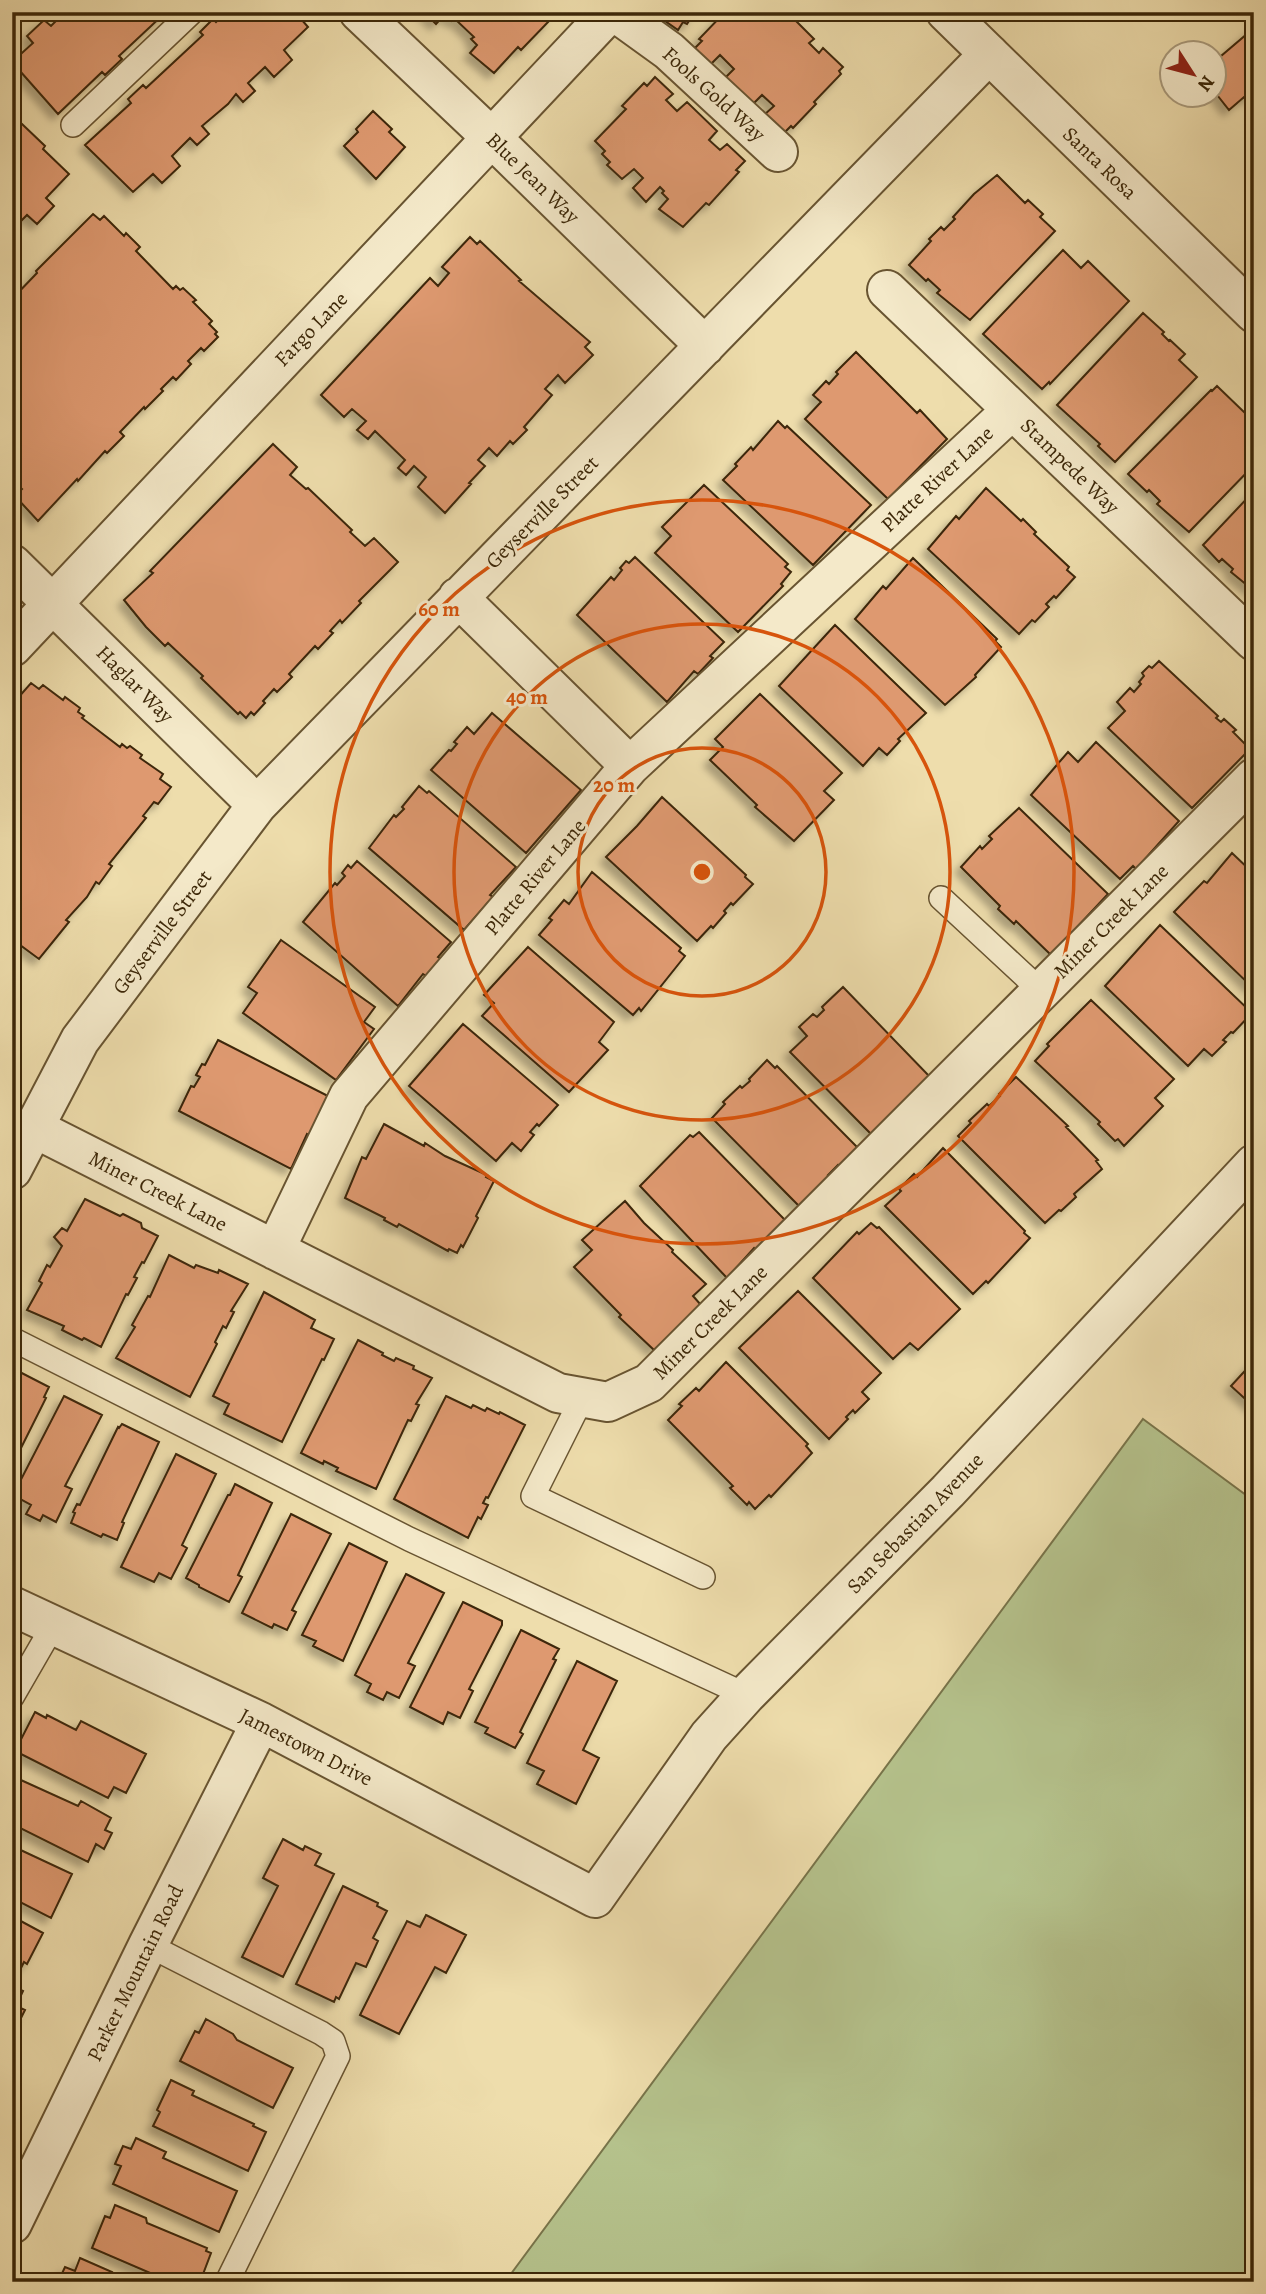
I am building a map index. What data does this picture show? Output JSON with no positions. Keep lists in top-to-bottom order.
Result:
{
  "streets": {
    "street": [
      "Fools Gold Way",
      "Santa Rosa",
      "Blue Jean Way",
      "Fargo Lane",
      "Stampede Way",
      "Platte River Lane",
      "Geyserville Street",
      "Haglar Way",
      "Miner Creek Lane",
      "San Sebastian Avenue",
      "Jamestown Drive",
      "Parker Mountain Road"
    ]
  },
  "crossings": [
    ["Fools Gold Way", "Fargo Lane"],
    ["Santa Rosa", "Geyserville Street"],
    ["Blue Jean Way", "Fargo Lane"],
    ["Blue Jean Way", "Geyserville Street"],
    ["Fargo Lane", "Haglar Way"],
    ["Stampede Way", "Platte River Lane"],
    ["Platte River Lane", "Miner Creek Lane"],
    ["Geyserville Street", "Haglar Way"],
    ["Geyserville Street", "Miner Creek Lane"],
    ["San Sebastian Avenue", "Jamestown Drive"],
    ["Jamestown Drive", "Parker Mountain Road"]
  ],
  "north": "bottom right",
  "rings": ["60 m", "40 m", "20 m"]
}
